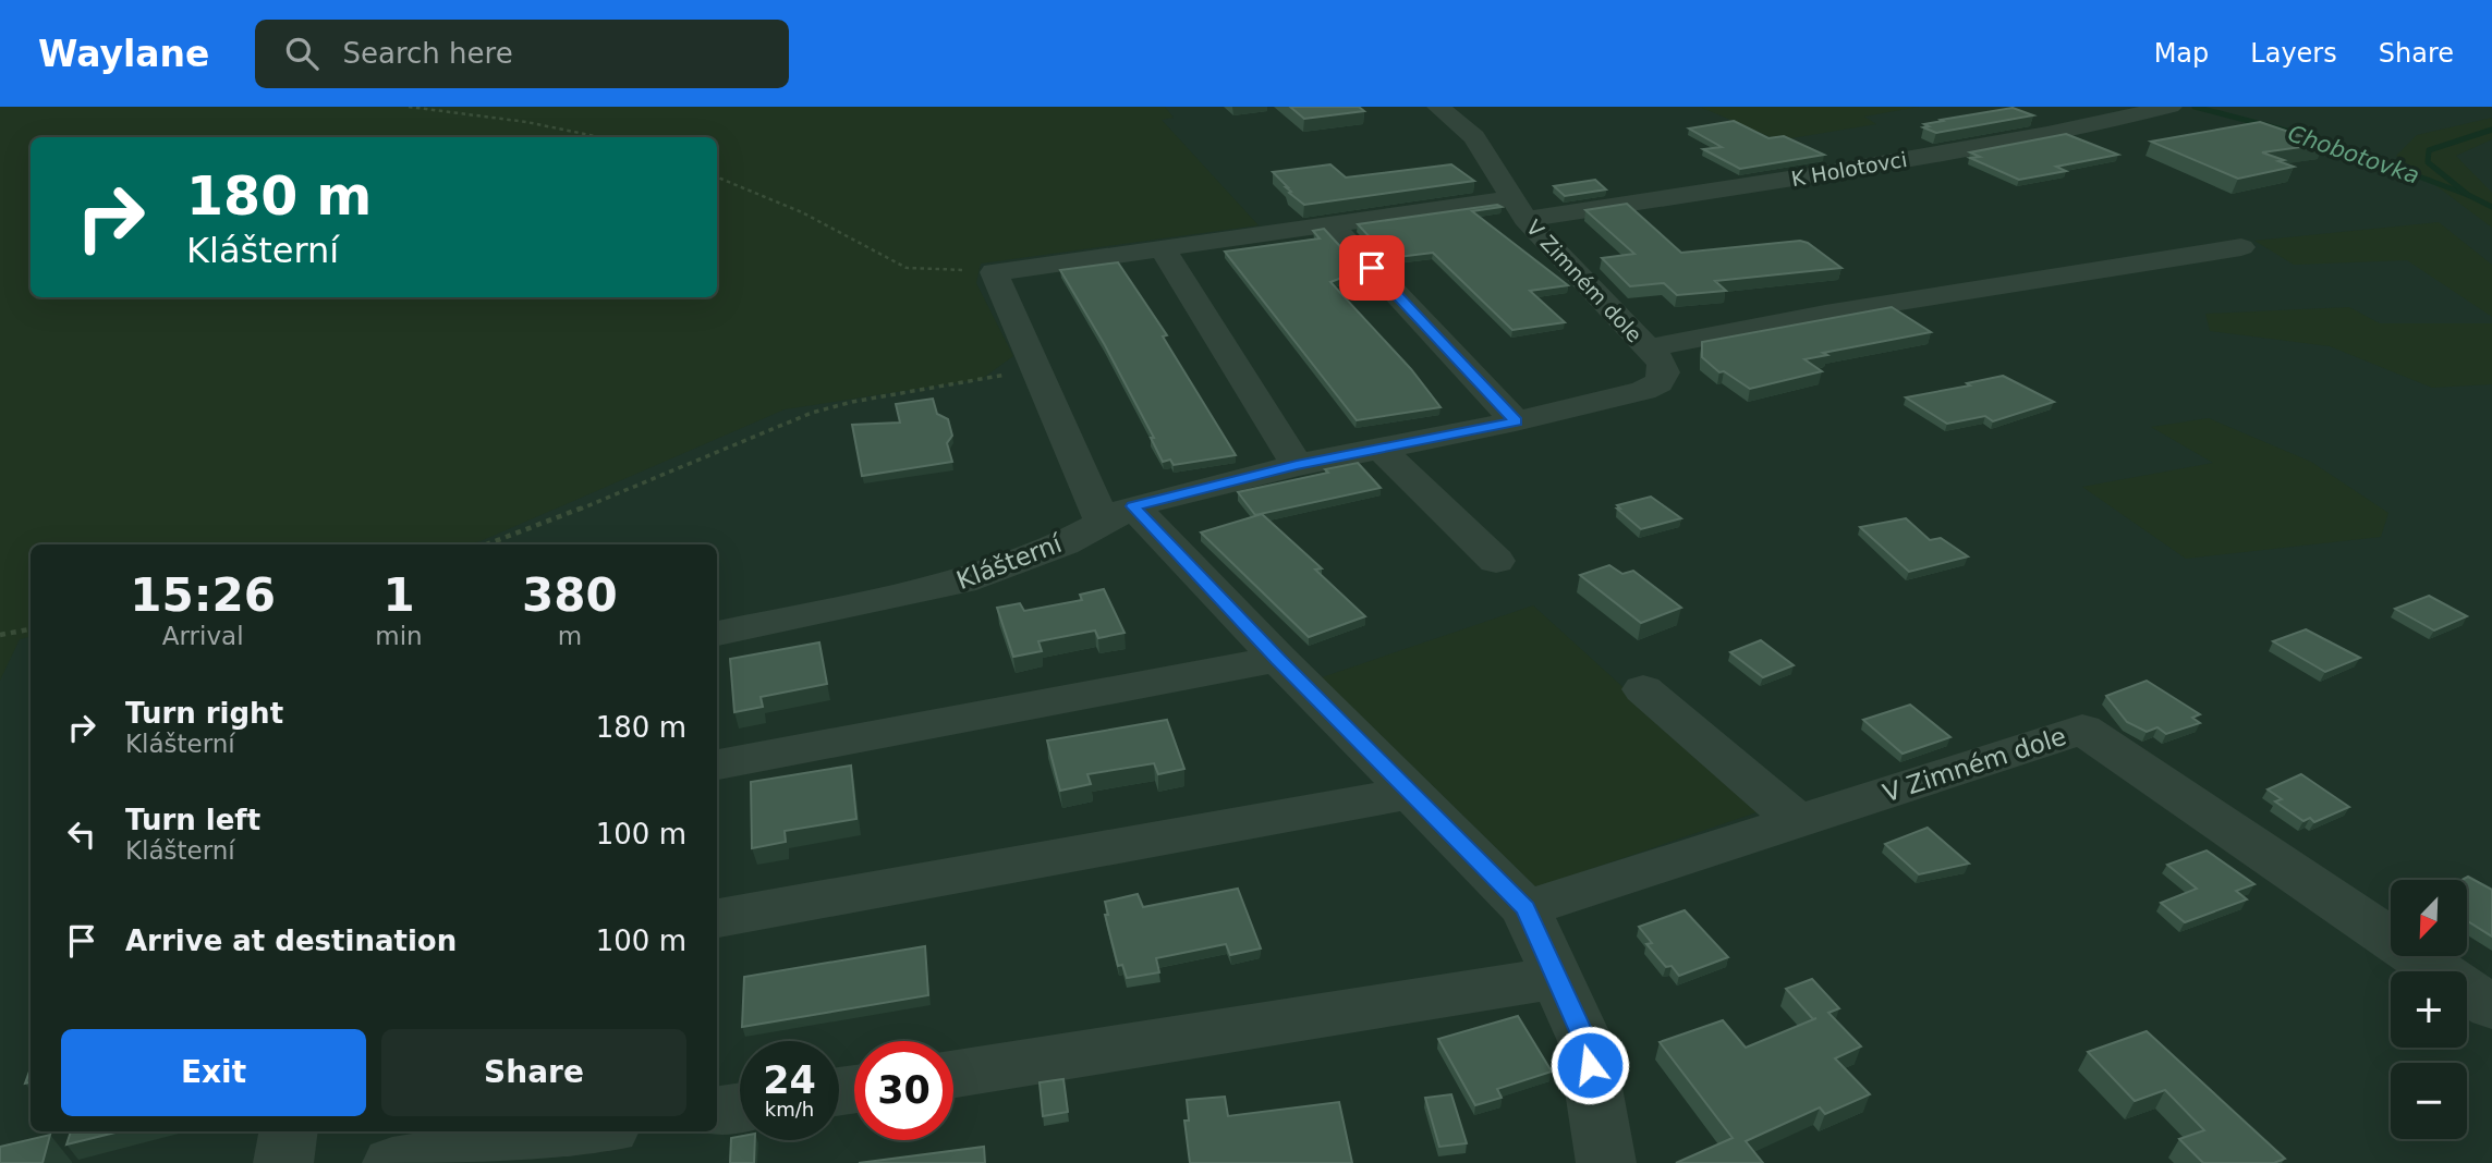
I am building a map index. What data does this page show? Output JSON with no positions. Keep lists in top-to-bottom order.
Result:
{
  "streets": {
    "street": ["K Holotovci", "V Zimném dole", "Klášterní"]
  },
  "crossings": [
    ["K Holotovci", "V Zimném dole"],
    ["V Zimném dole", "Klášterní"]
  ],
  "water": ["Chobotovka"],
  "north": "bottom left",
  "page": {
    "header": "Waylane",
    "search": "Search here",
    "nav": ["Map", "Layers", "Share"],
    "turn": ["180 m", "Klášterní"],
    "eta": [
      "15:26",
      "Arrival",
      "1",
      "min",
      "380",
      "m"
    ],
    "list": [
      {
        "name": "Turn right",
        "note": "Klášterní",
        "value": "180 m"
      },
      {
        "name": "Turn left",
        "note": "Klášterní",
        "value": "100 m"
      },
      {
        "name": "Arrive at destination",
        "value": "100 m"
      }
    ],
    "map_buttons": ["+", "−"],
    "buttons": ["Exit", "Share"],
    "speed": "24 km/h",
    "limit": "30"
  }
}
